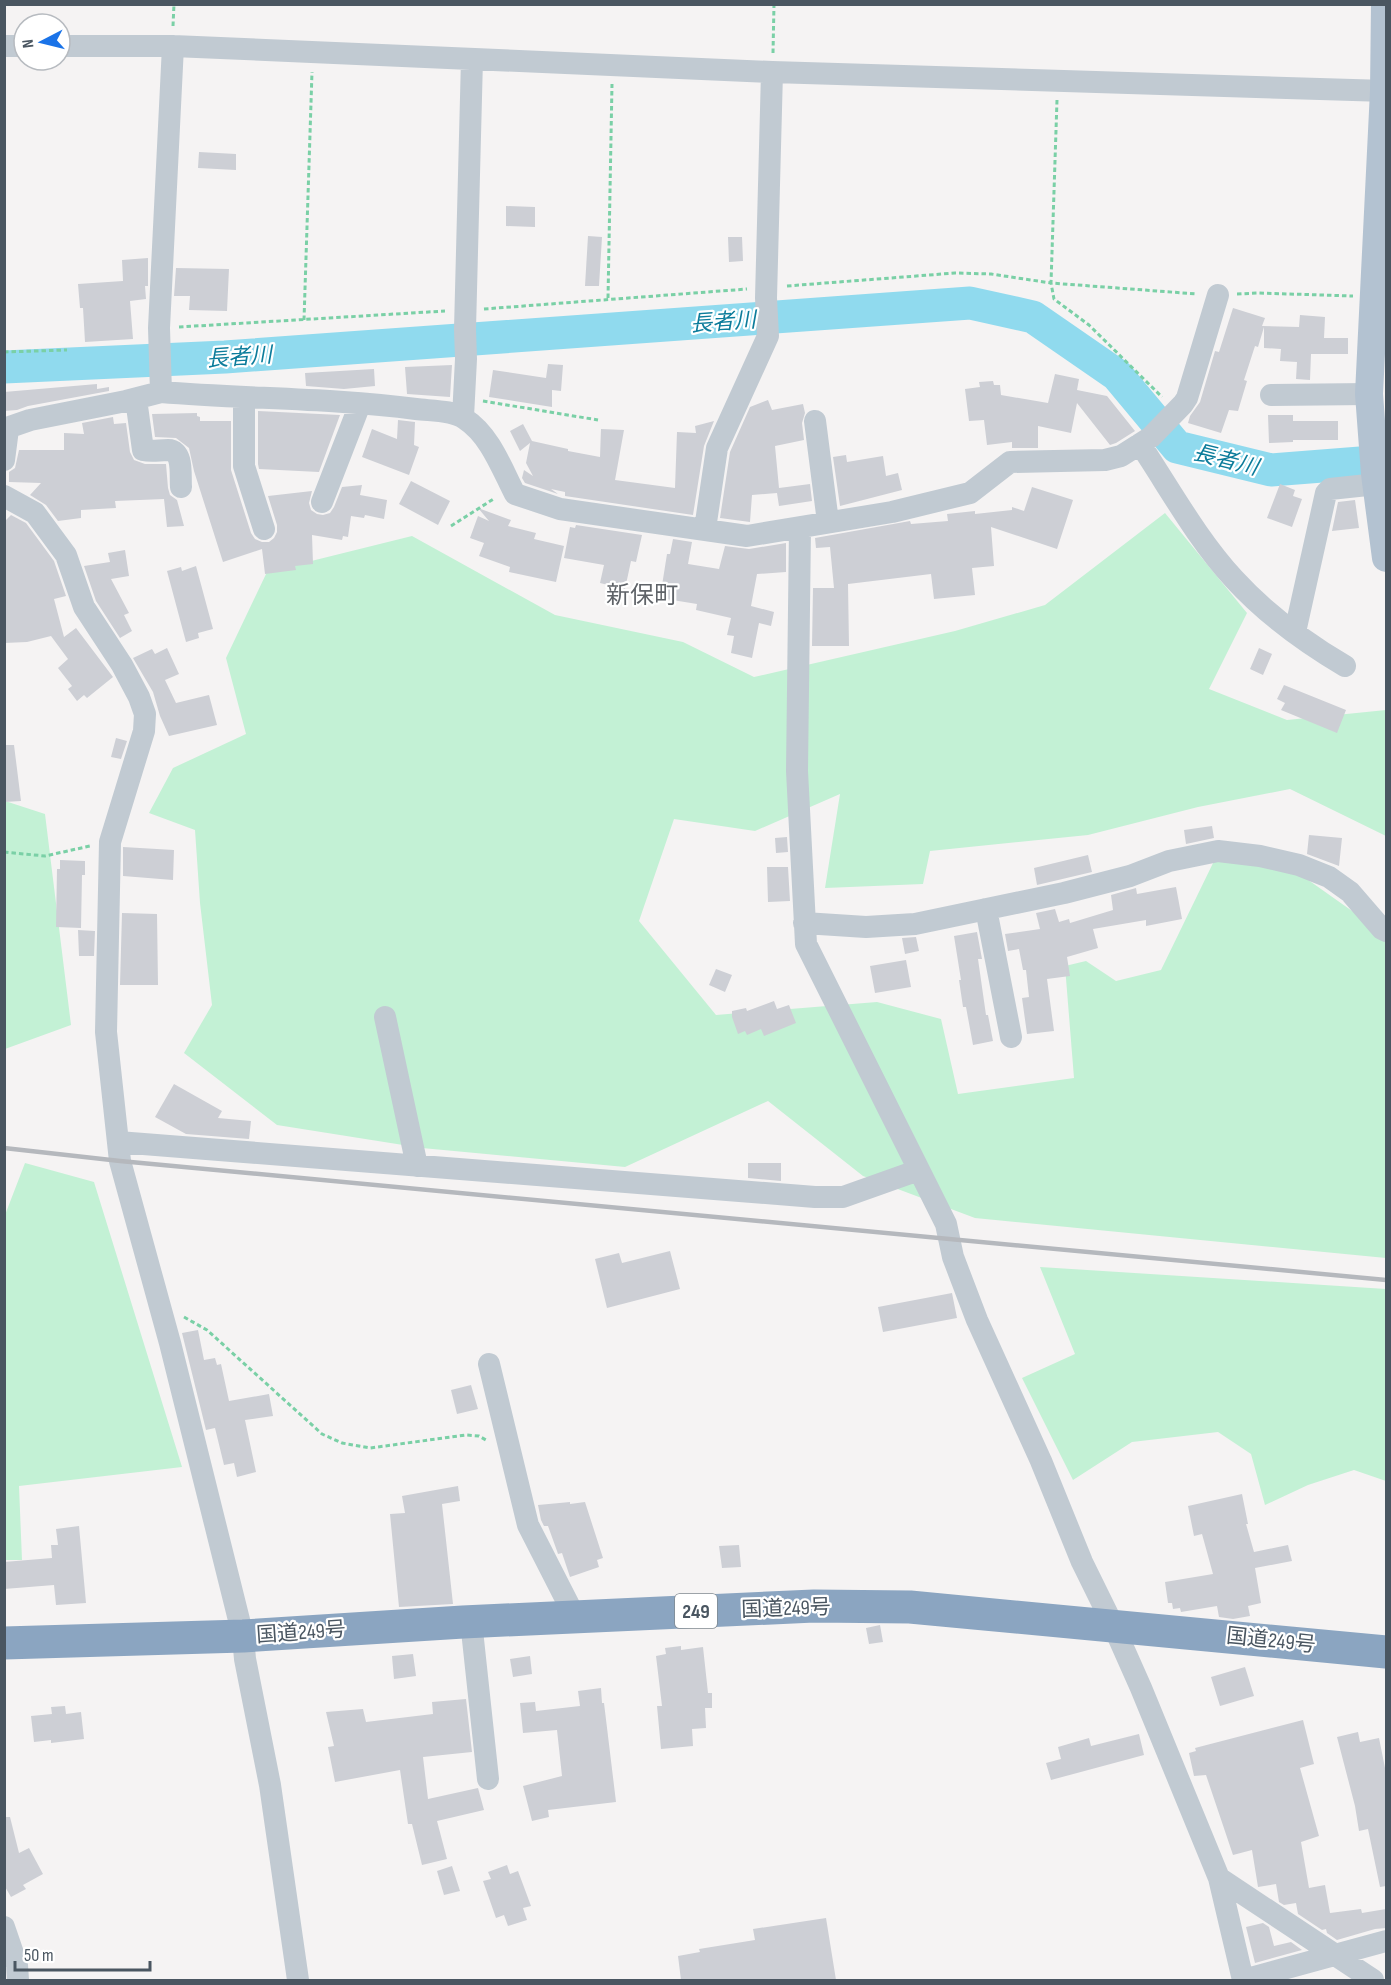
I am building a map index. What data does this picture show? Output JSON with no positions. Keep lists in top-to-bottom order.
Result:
{
  "streets": {
    "highway": ["国道249号", "249"]
  },
  "districts": ["新保町"],
  "water": ["長者川"],
  "scale_bar": "50 m",
  "north": "left"
}
